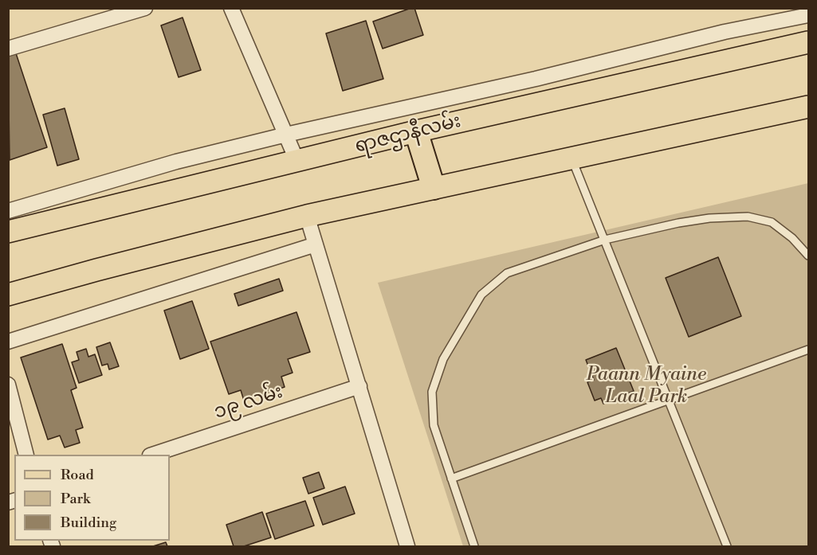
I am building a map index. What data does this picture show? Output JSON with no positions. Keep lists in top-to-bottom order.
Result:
{
  "streets": {
    "main road": ["ရာဇဌာနီလမ်း"],
    "street": ["၁၉ လမ်း"]
  },
  "parks": ["Paann Myaine Laal Park"],
  "legend": ["Road", "Park", "Building"]
}
